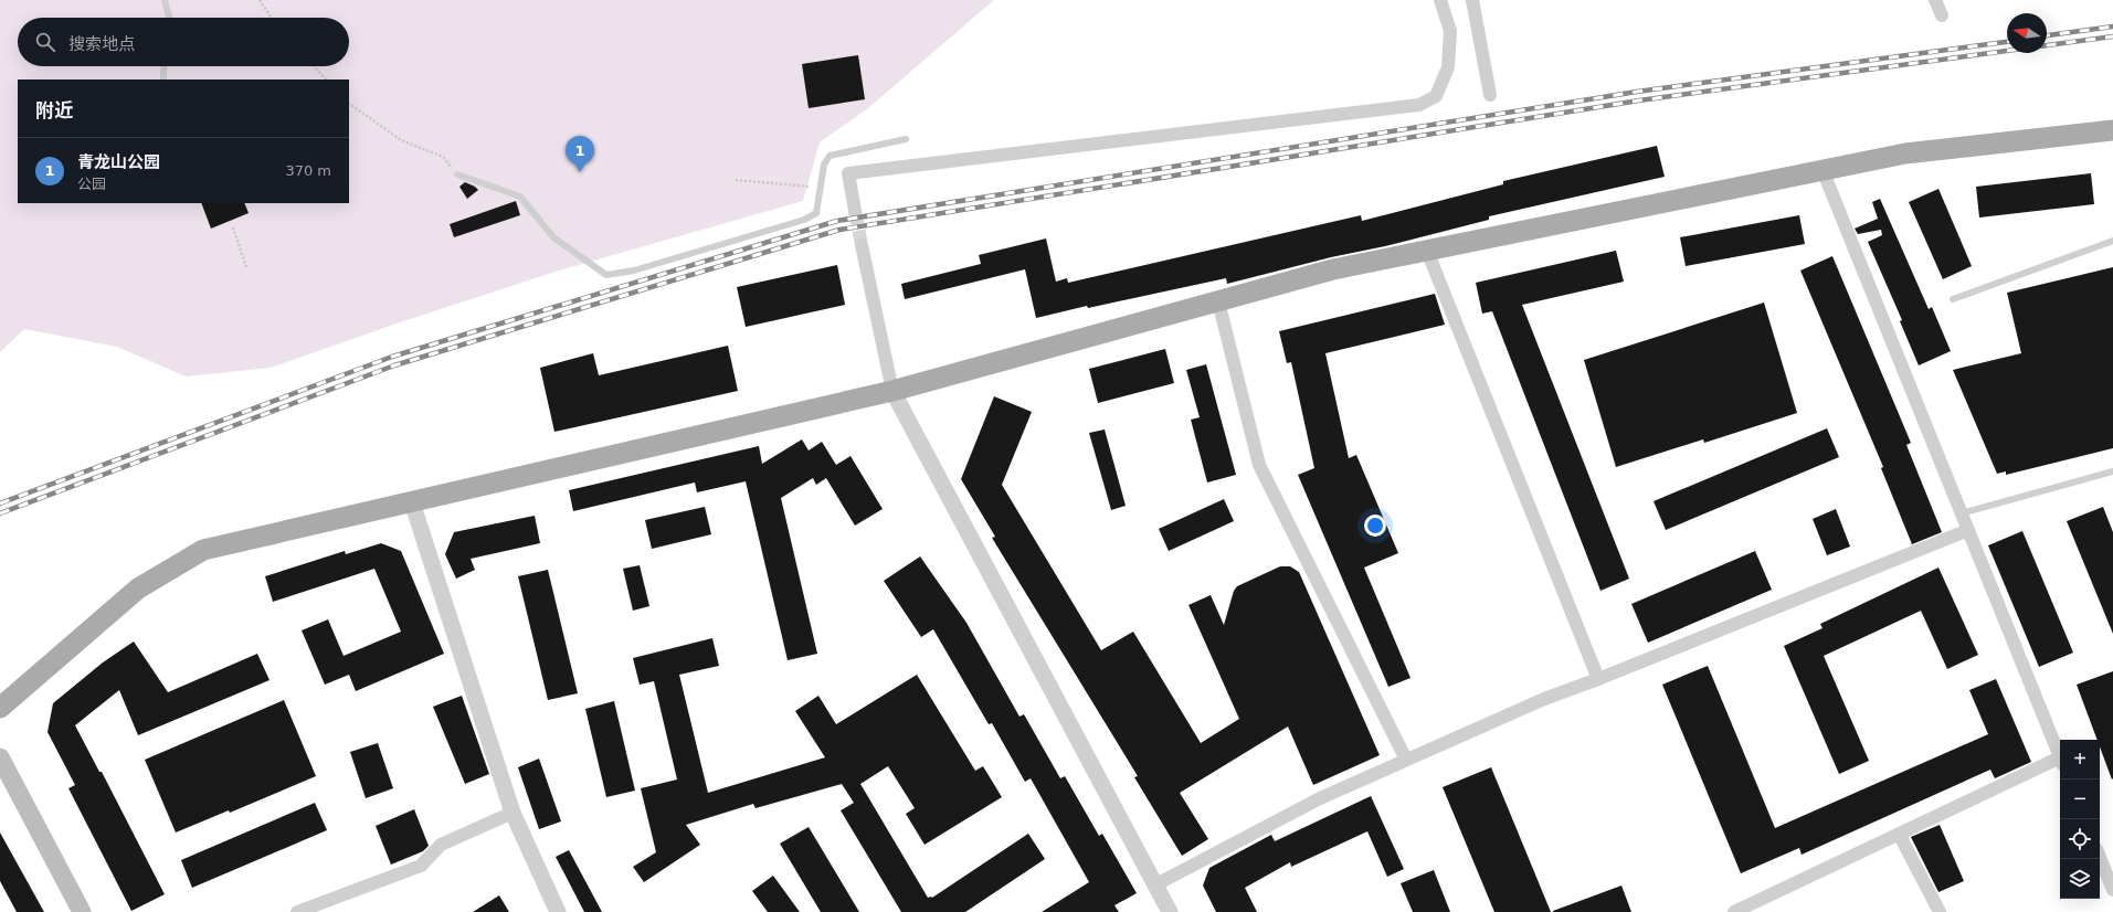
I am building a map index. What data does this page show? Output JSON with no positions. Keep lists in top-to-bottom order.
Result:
{
  "north": "left",
  "page": {
    "search": "搜索地点",
    "heading": "附近",
    "pins": "1",
    "list": [
      {
        "mark": "1",
        "name": "青龙山公园",
        "note": "公园",
        "value": "370 m"
      }
    ],
    "map_buttons": ["+", "−"]
  }
}
